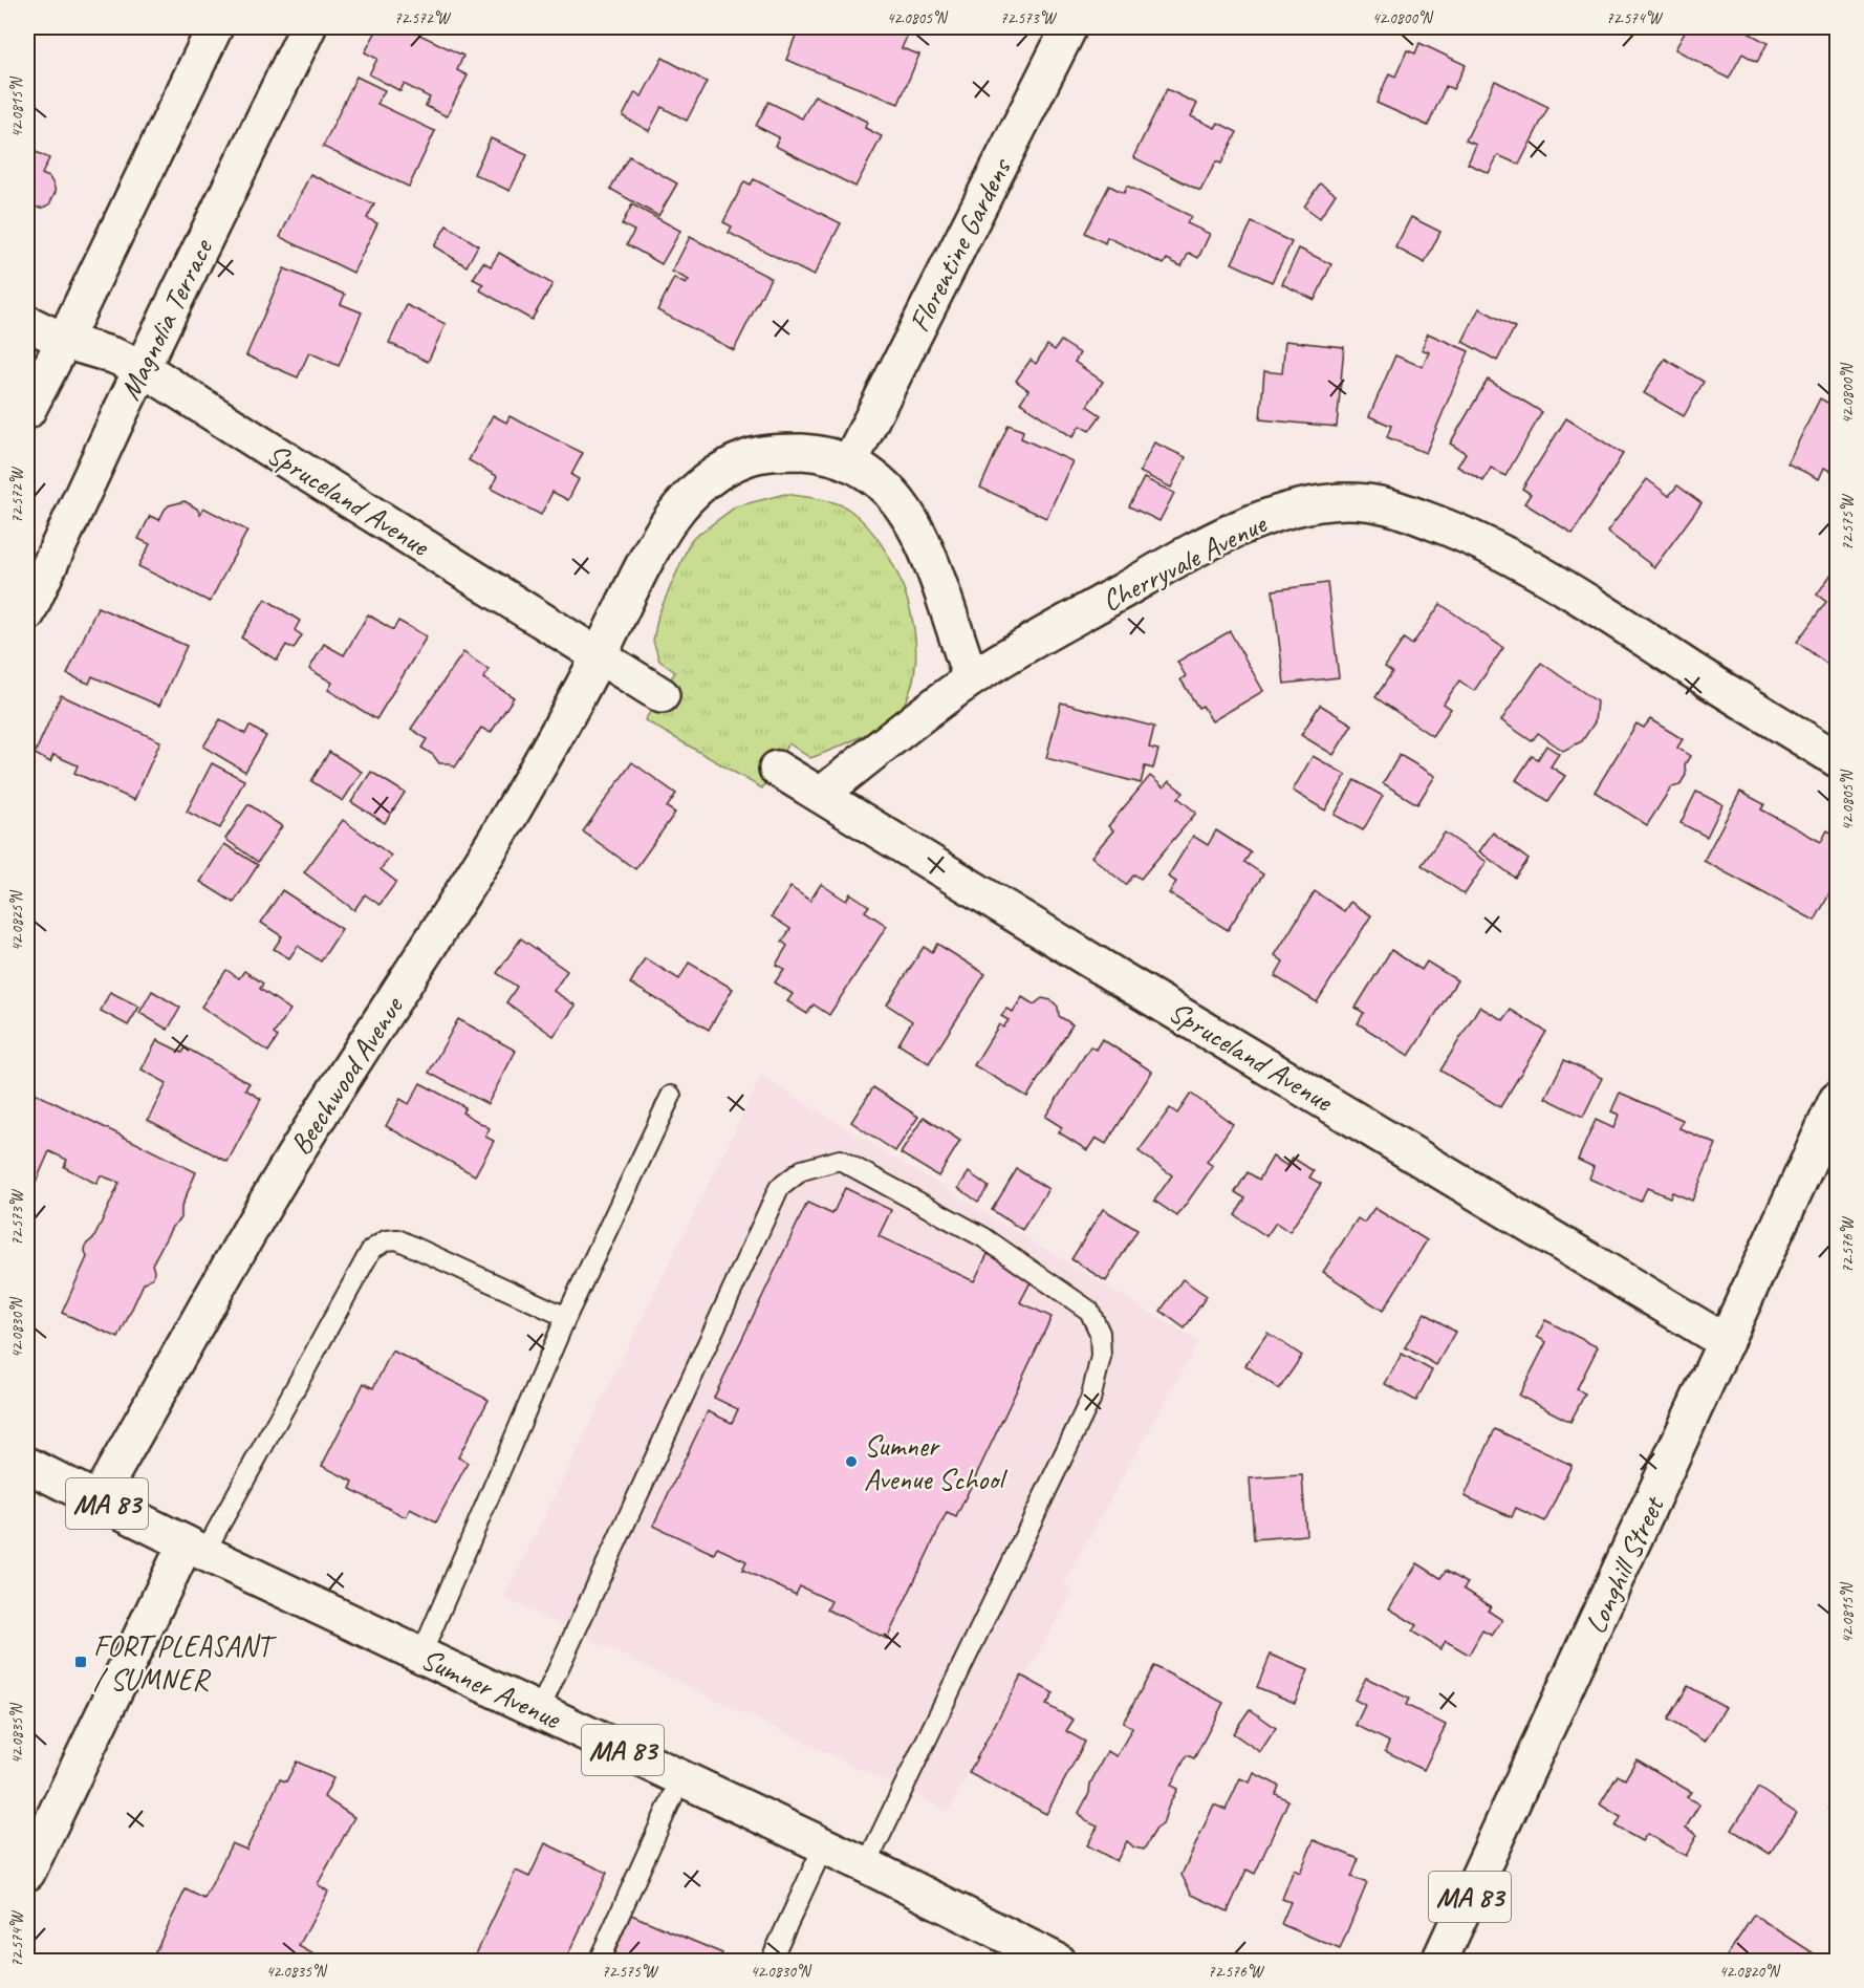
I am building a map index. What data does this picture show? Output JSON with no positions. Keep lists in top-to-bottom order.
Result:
{
  "streets": {
    "street": [
      "Florentine Gardens",
      "Magnolia Terrace",
      "Spruceland Avenue",
      "Cherryvale Avenue",
      "Beechwood Avenue",
      "MA 83",
      "Longhill Street",
      "Sumner Avenue"
    ]
  },
  "crossings": [
    ["Florentine Gardens", "Beechwood Avenue"],
    ["Magnolia Terrace", "Spruceland Avenue"],
    ["Spruceland Avenue", "Cherryvale Avenue"],
    ["Spruceland Avenue", "Beechwood Avenue"],
    ["Spruceland Avenue", "Longhill Street"],
    ["Cherryvale Avenue", "Beechwood Avenue"],
    ["Beechwood Avenue", "Sumner Avenue"]
  ],
  "places": {
    "other": ["Sumner Avenue School"],
    "transit": ["FORT PLEASANT / SUMNER"]
  },
  "coordinates": [
    "72.572°W",
    "42.0805°N",
    "72.573°W",
    "42.0800°N",
    "72.574°W",
    "42.0815°N",
    "72.575°W",
    "42.0825°N",
    "72.576°W",
    "42.0830°N",
    "42.0835°N",
    "42.0820°N"
  ]
}
